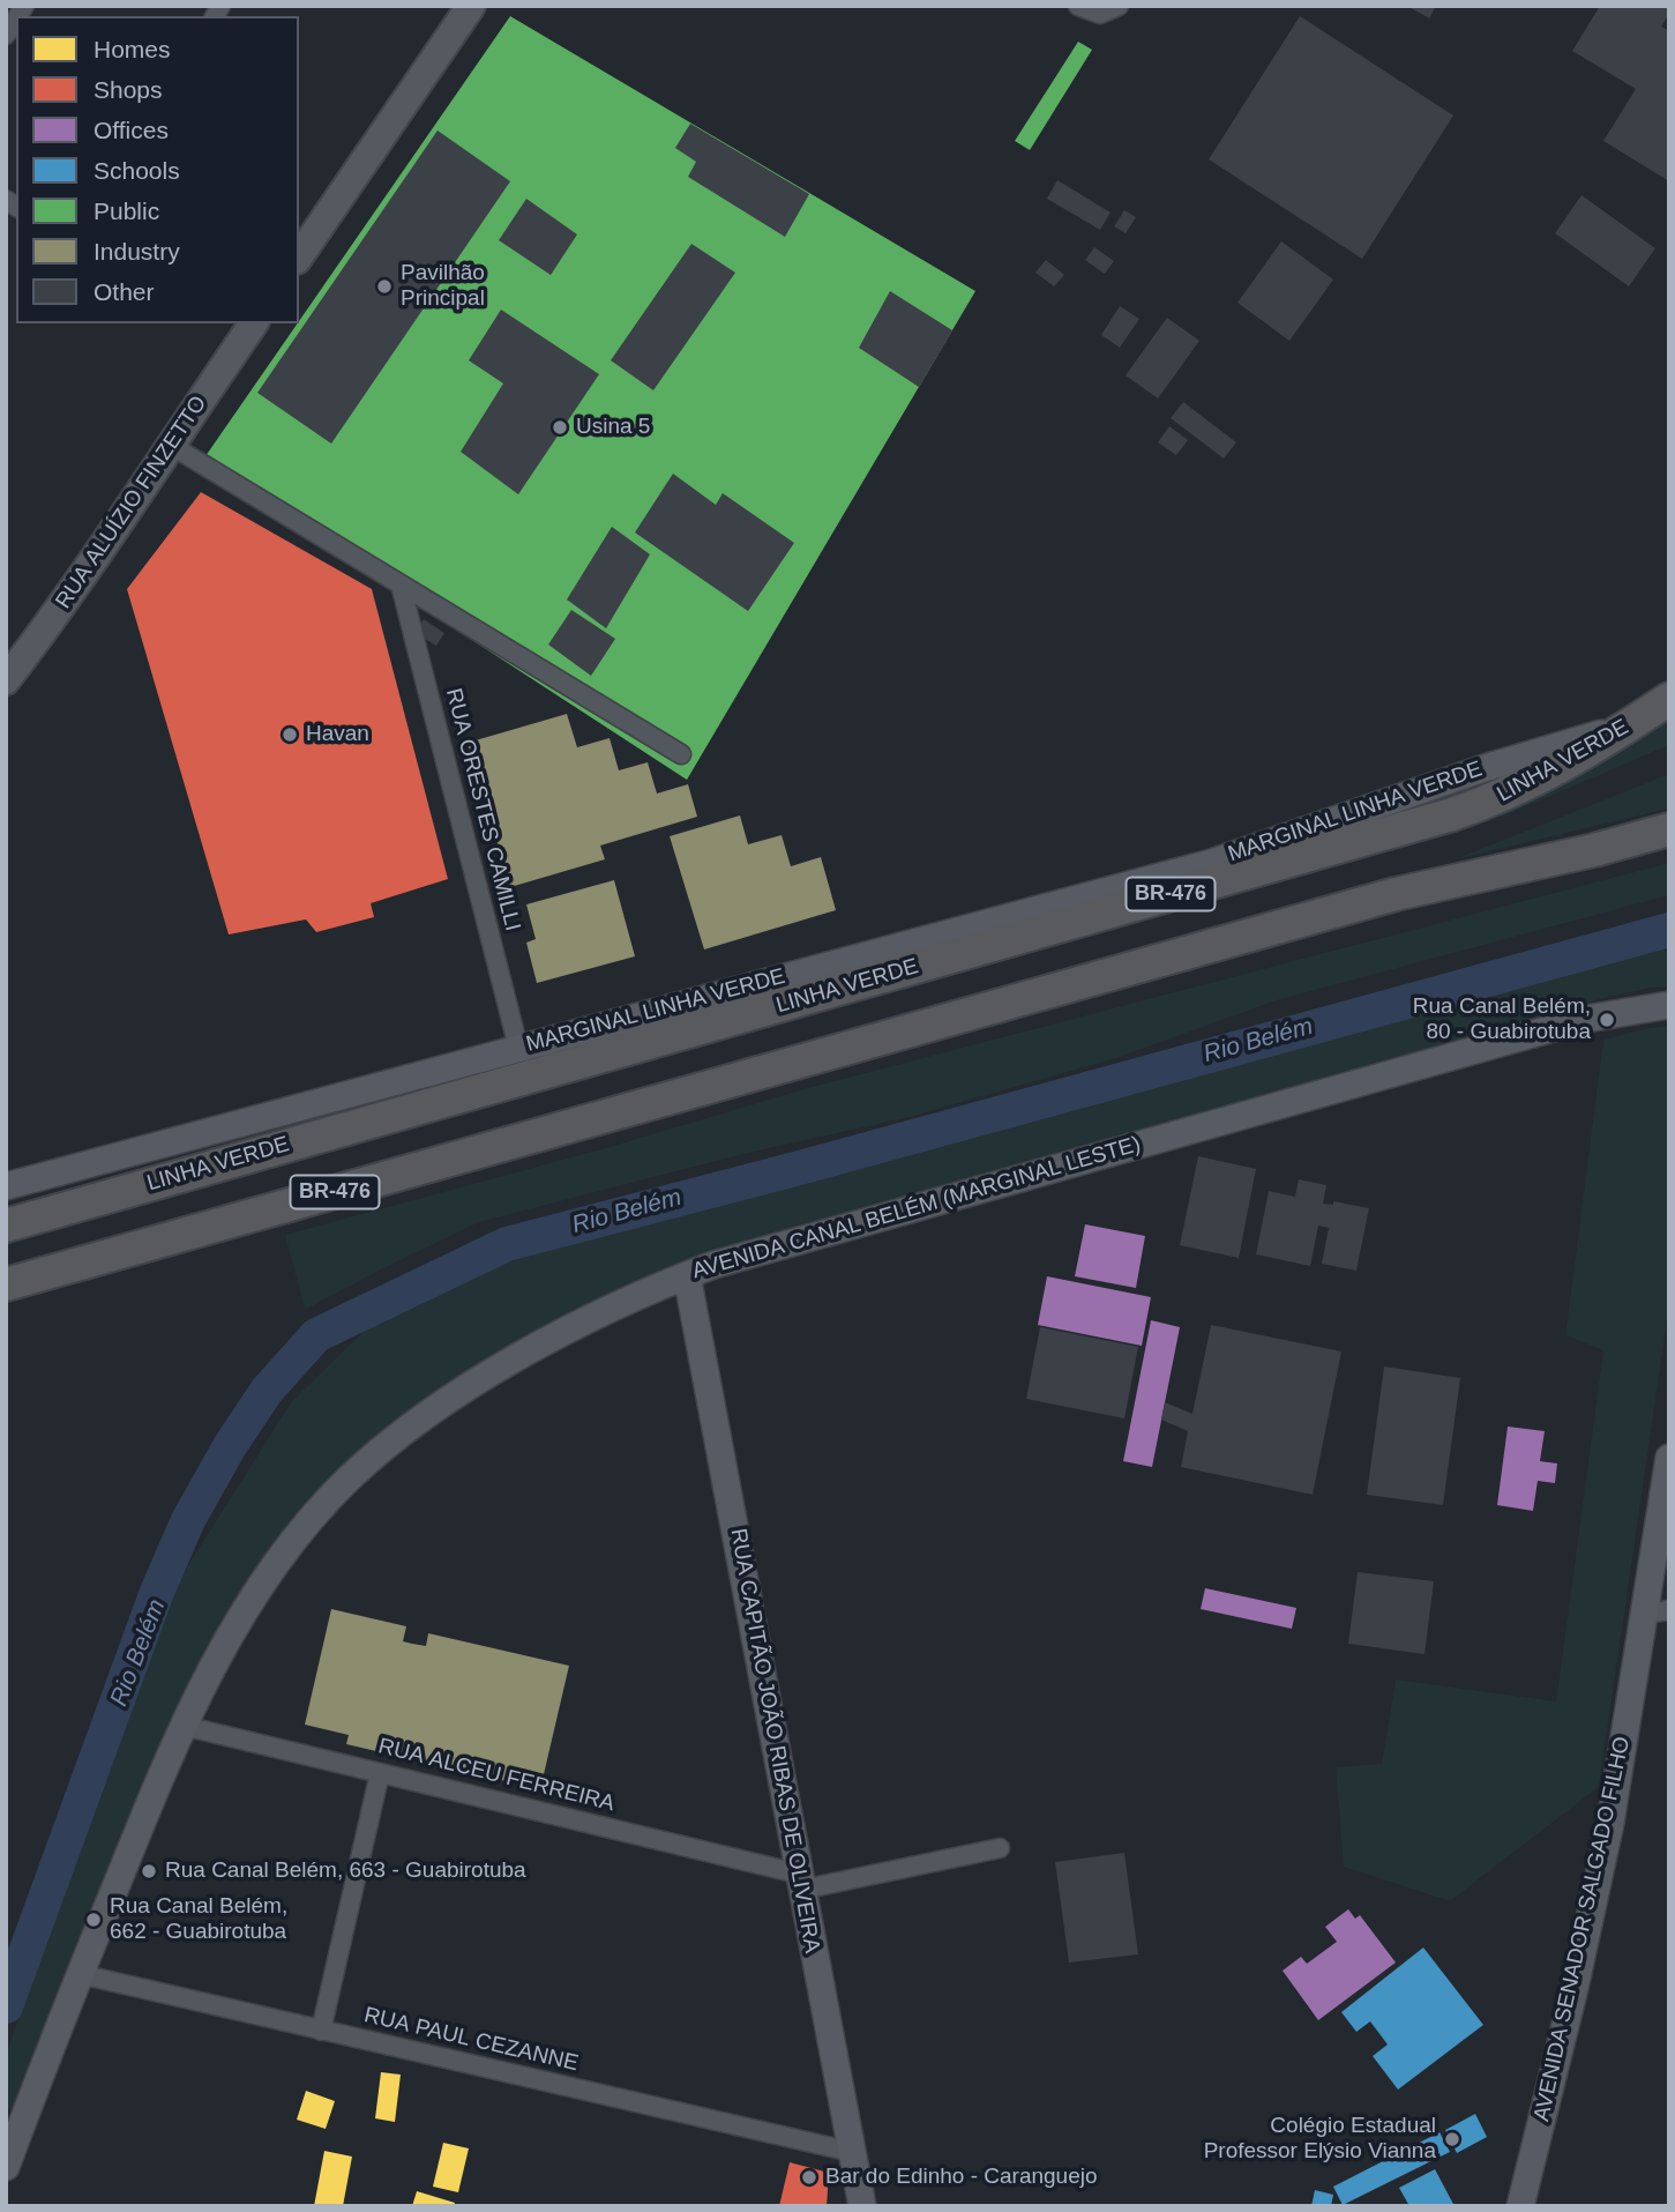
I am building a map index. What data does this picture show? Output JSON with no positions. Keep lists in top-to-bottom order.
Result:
{
  "streets": {
    "highway": ["LINHA VERDE", "BR-476"],
    "main road": ["RUA ALUÍZIO FINZETTO"],
    "street": [
      "RUA ORESTES CAMILLI",
      "MARGINAL LINHA VERDE",
      "AVENIDA CANAL BELÉM (MARGINAL LESTE)",
      "RUA CAPITÃO JOÃO RIBAS DE OLIVEIRA",
      "RUA ALCEU FERREIRA",
      "AVENIDA SENADOR SALGADO FILHO",
      "RUA PAUL CEZANNE"
    ]
  },
  "crossings": [
    ["LINHA VERDE", "MARGINAL LINHA VERDE"],
    ["RUA ORESTES CAMILLI", "MARGINAL LINHA VERDE"],
    ["AVENIDA CANAL BELÉM (MARGINAL LESTE)", "RUA CAPITÃO JOÃO RIBAS DE OLIVEIRA"],
    ["AVENIDA CANAL BELÉM (MARGINAL LESTE)", "RUA ALCEU FERREIRA"],
    ["AVENIDA CANAL BELÉM (MARGINAL LESTE)", "RUA PAUL CEZANNE"],
    ["RUA CAPITÃO JOÃO RIBAS DE OLIVEIRA", "RUA ALCEU FERREIRA"],
    ["RUA CAPITÃO JOÃO RIBAS DE OLIVEIRA", "RUA PAUL CEZANNE"]
  ],
  "water": ["Rio Belém"],
  "places": [
    "Pavilhão Principal",
    "Usina 5",
    "Havan",
    "Rua Canal Belém, 80 - Guabirotuba",
    "Rua Canal Belém, 663 - Guabirotuba",
    "Rua Canal Belém, 662 - Guabirotuba",
    "Colégio Estadual Professor Elýsio Vianna",
    "Bar do Edinho - Caranguejo"
  ],
  "legend": [
    "Homes",
    "Shops",
    "Offices",
    "Schools",
    "Public",
    "Industry",
    "Other"
  ]
}
